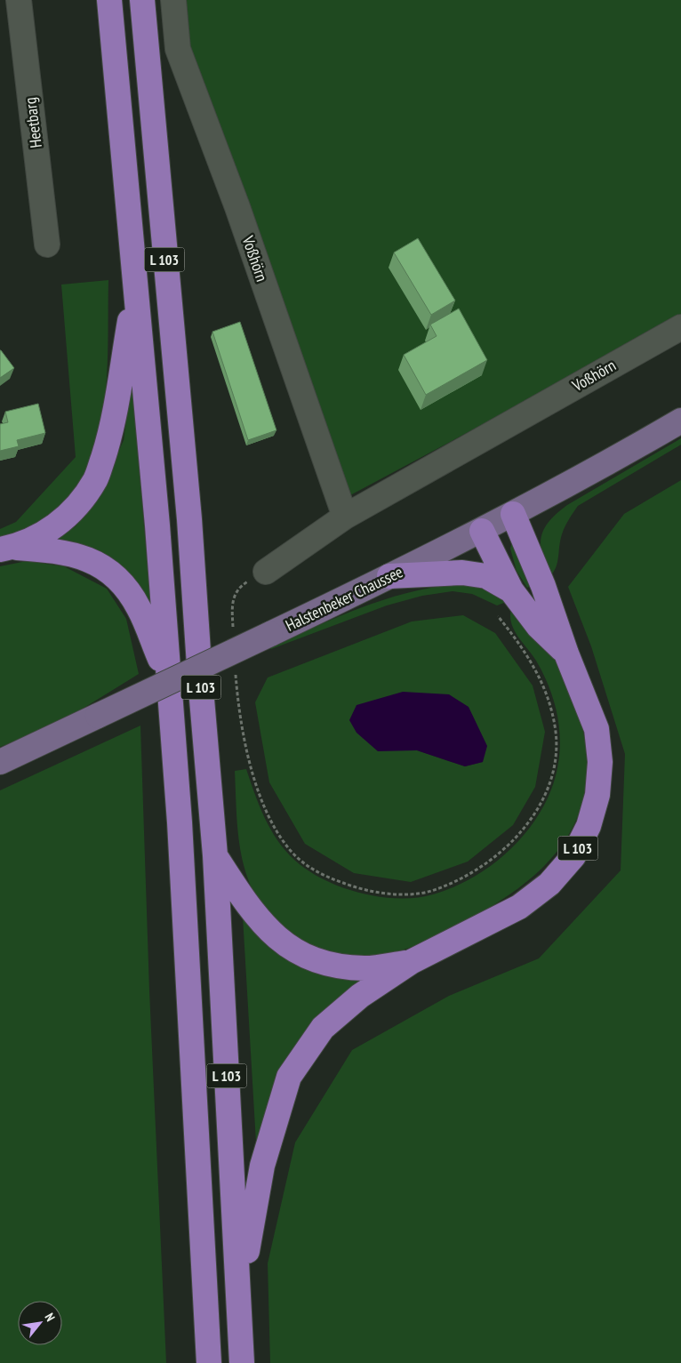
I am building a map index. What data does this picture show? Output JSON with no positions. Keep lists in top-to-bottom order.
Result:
{
  "streets": {
    "highway": ["L 103"],
    "main road": ["Halstenbeker Chaussee"],
    "street": ["Heetbarg", "Voßhörn"]
  },
  "crossings": [
    ["L 103", "Halstenbeker Chaussee"]
  ],
  "north": "top right"
}
